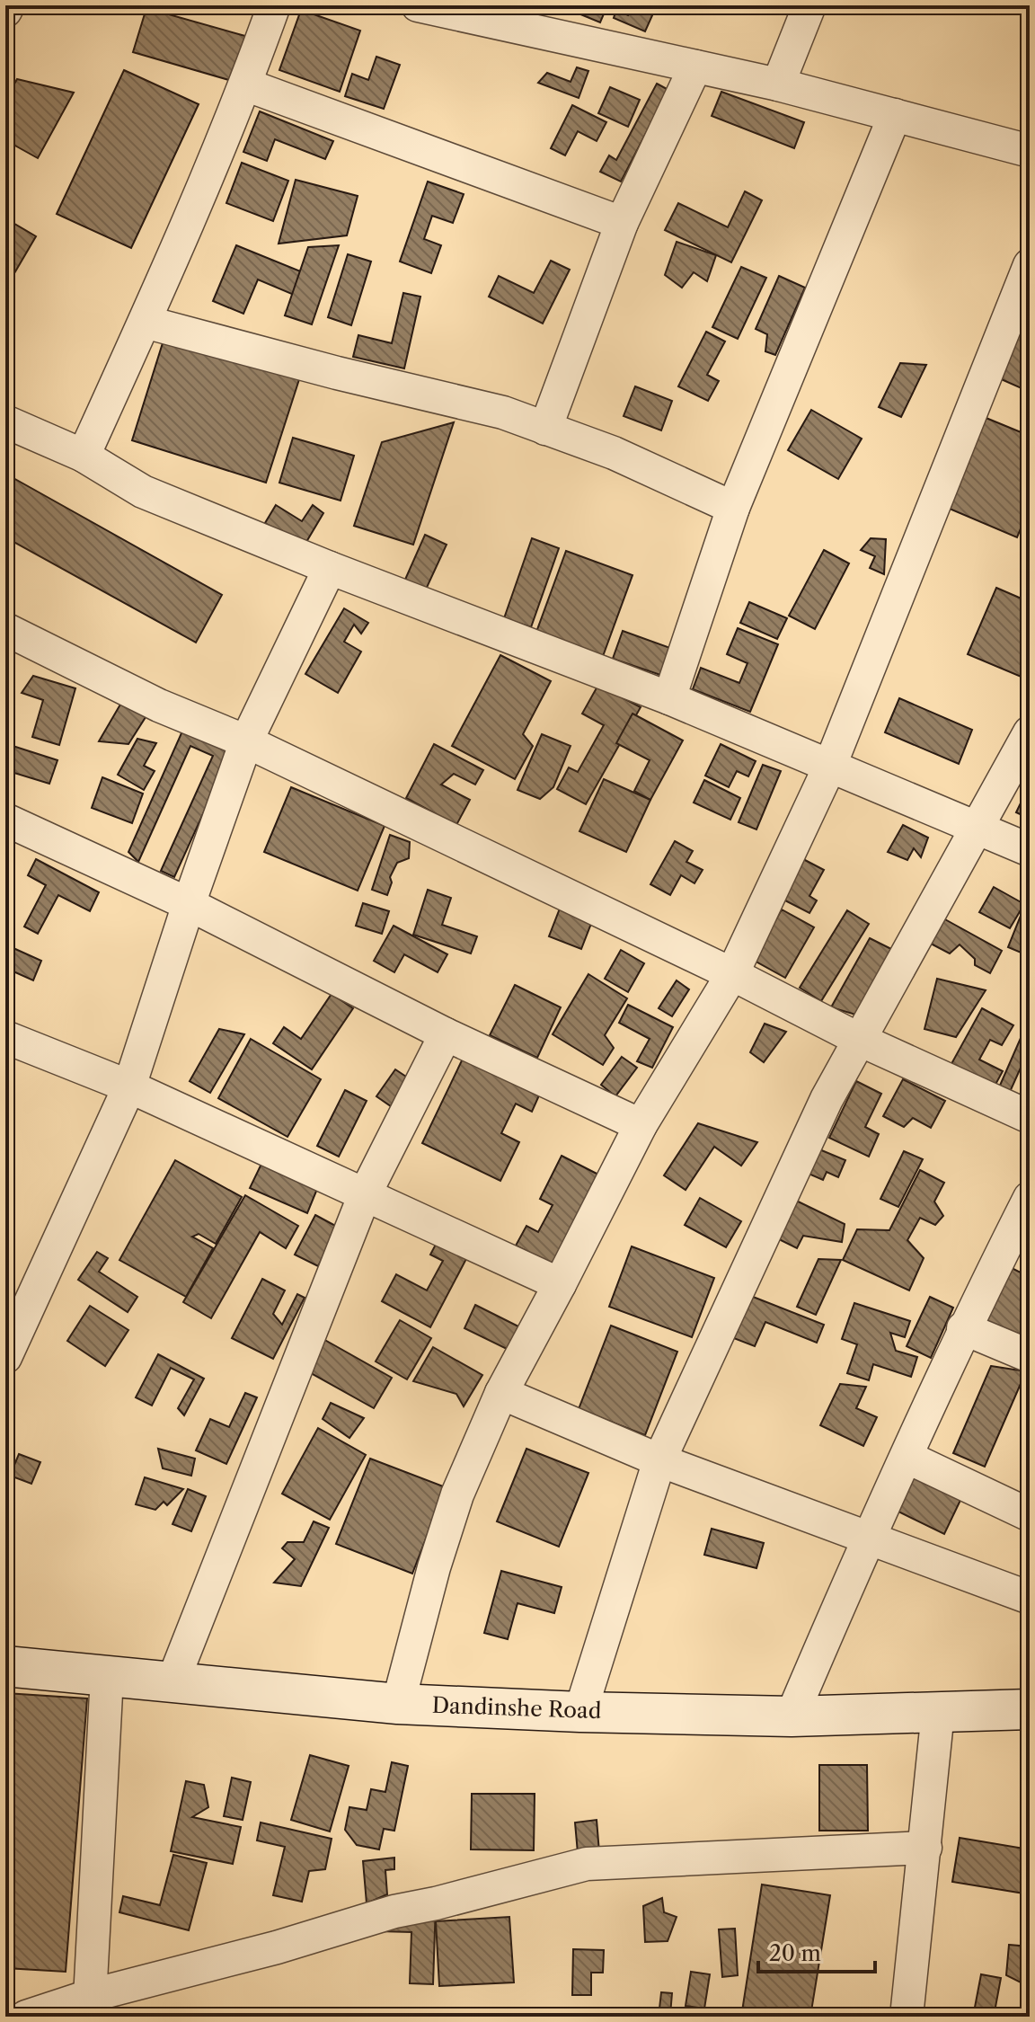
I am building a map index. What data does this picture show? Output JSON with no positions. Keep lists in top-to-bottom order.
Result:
{
  "streets": {
    "street": ["Dandinshe Road"]
  },
  "scale_bar": "20 m"
}
